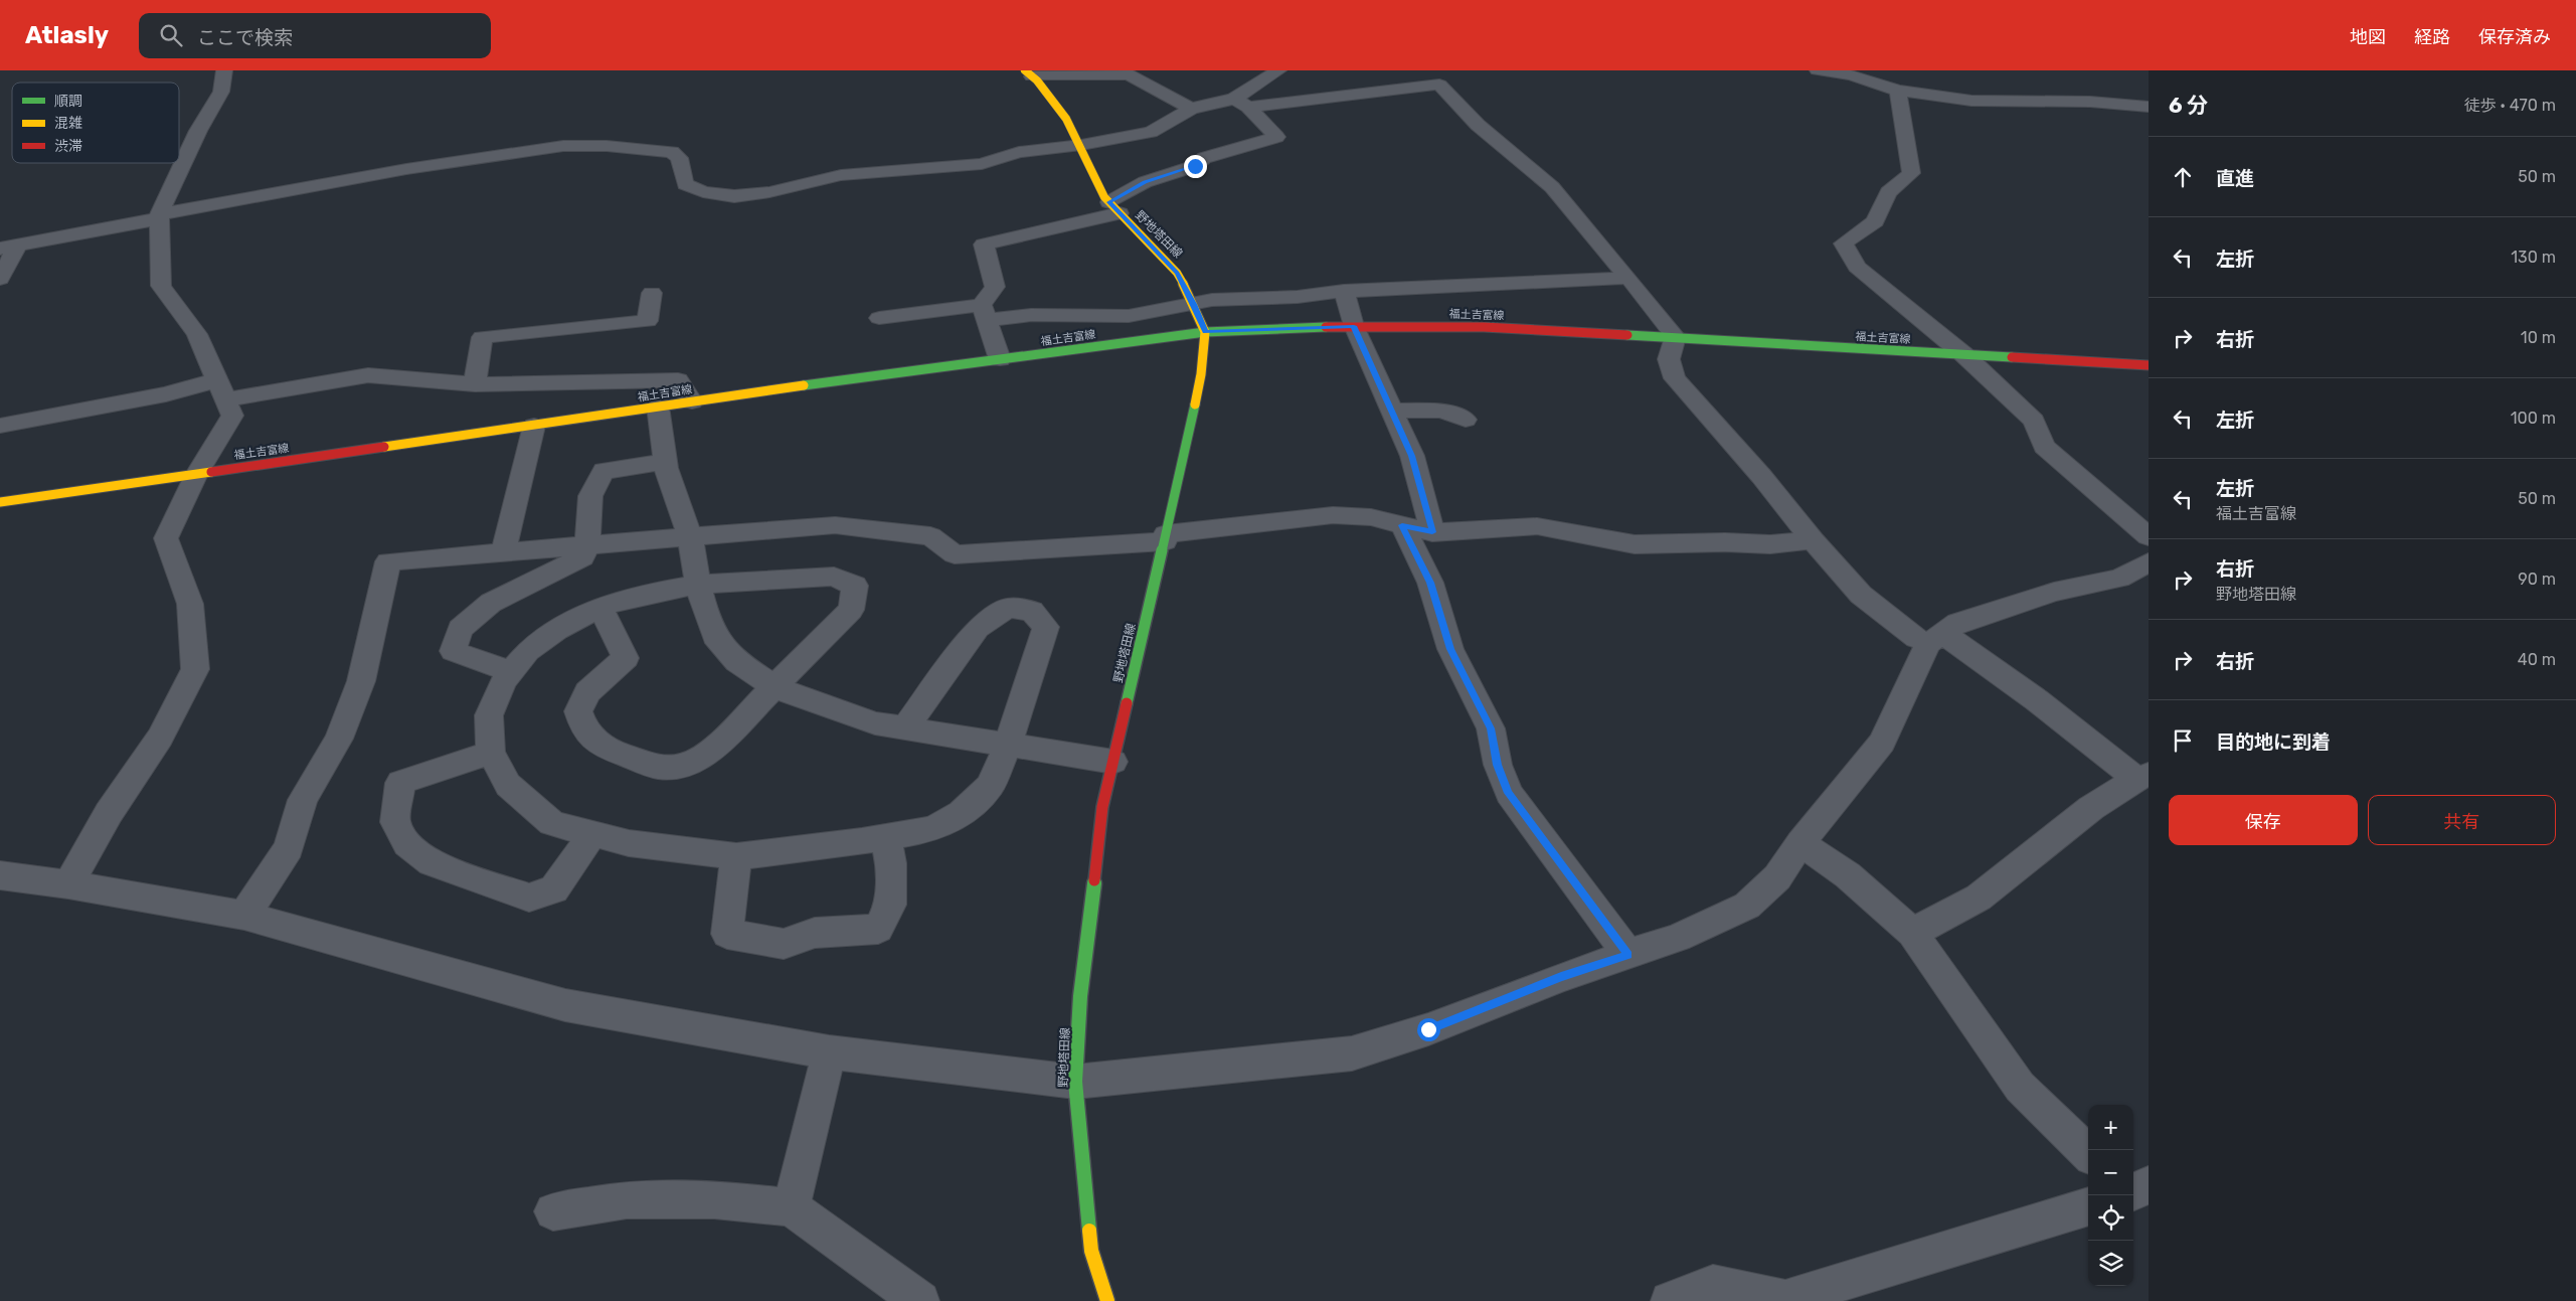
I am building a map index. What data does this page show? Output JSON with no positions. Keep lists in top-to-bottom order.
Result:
{
  "streets": {
    "main road": ["野地塔田線", "福土吉富線"]
  },
  "crossings": [
    ["野地塔田線", "福土吉富線"]
  ],
  "legend": ["順調", "混雑", "渋滞"],
  "page": {
    "header": "Atlasly",
    "search": "ここで検索",
    "nav": ["地図", "経路", "保存済み"],
    "heading": ["6 分", "徒歩 · 470 m"],
    "list": [
      ["直進", "50 m"],
      ["左折", "130 m"],
      ["右折", "10 m"],
      ["左折", "100 m"],
      ["左折", "福土吉富線", "50 m"],
      ["右折", "野地塔田線", "90 m"],
      ["右折", "40 m"],
      "目的地に到着"
    ],
    "buttons": ["保存", "共有"],
    "map_buttons": ["+", "−"]
  }
}
